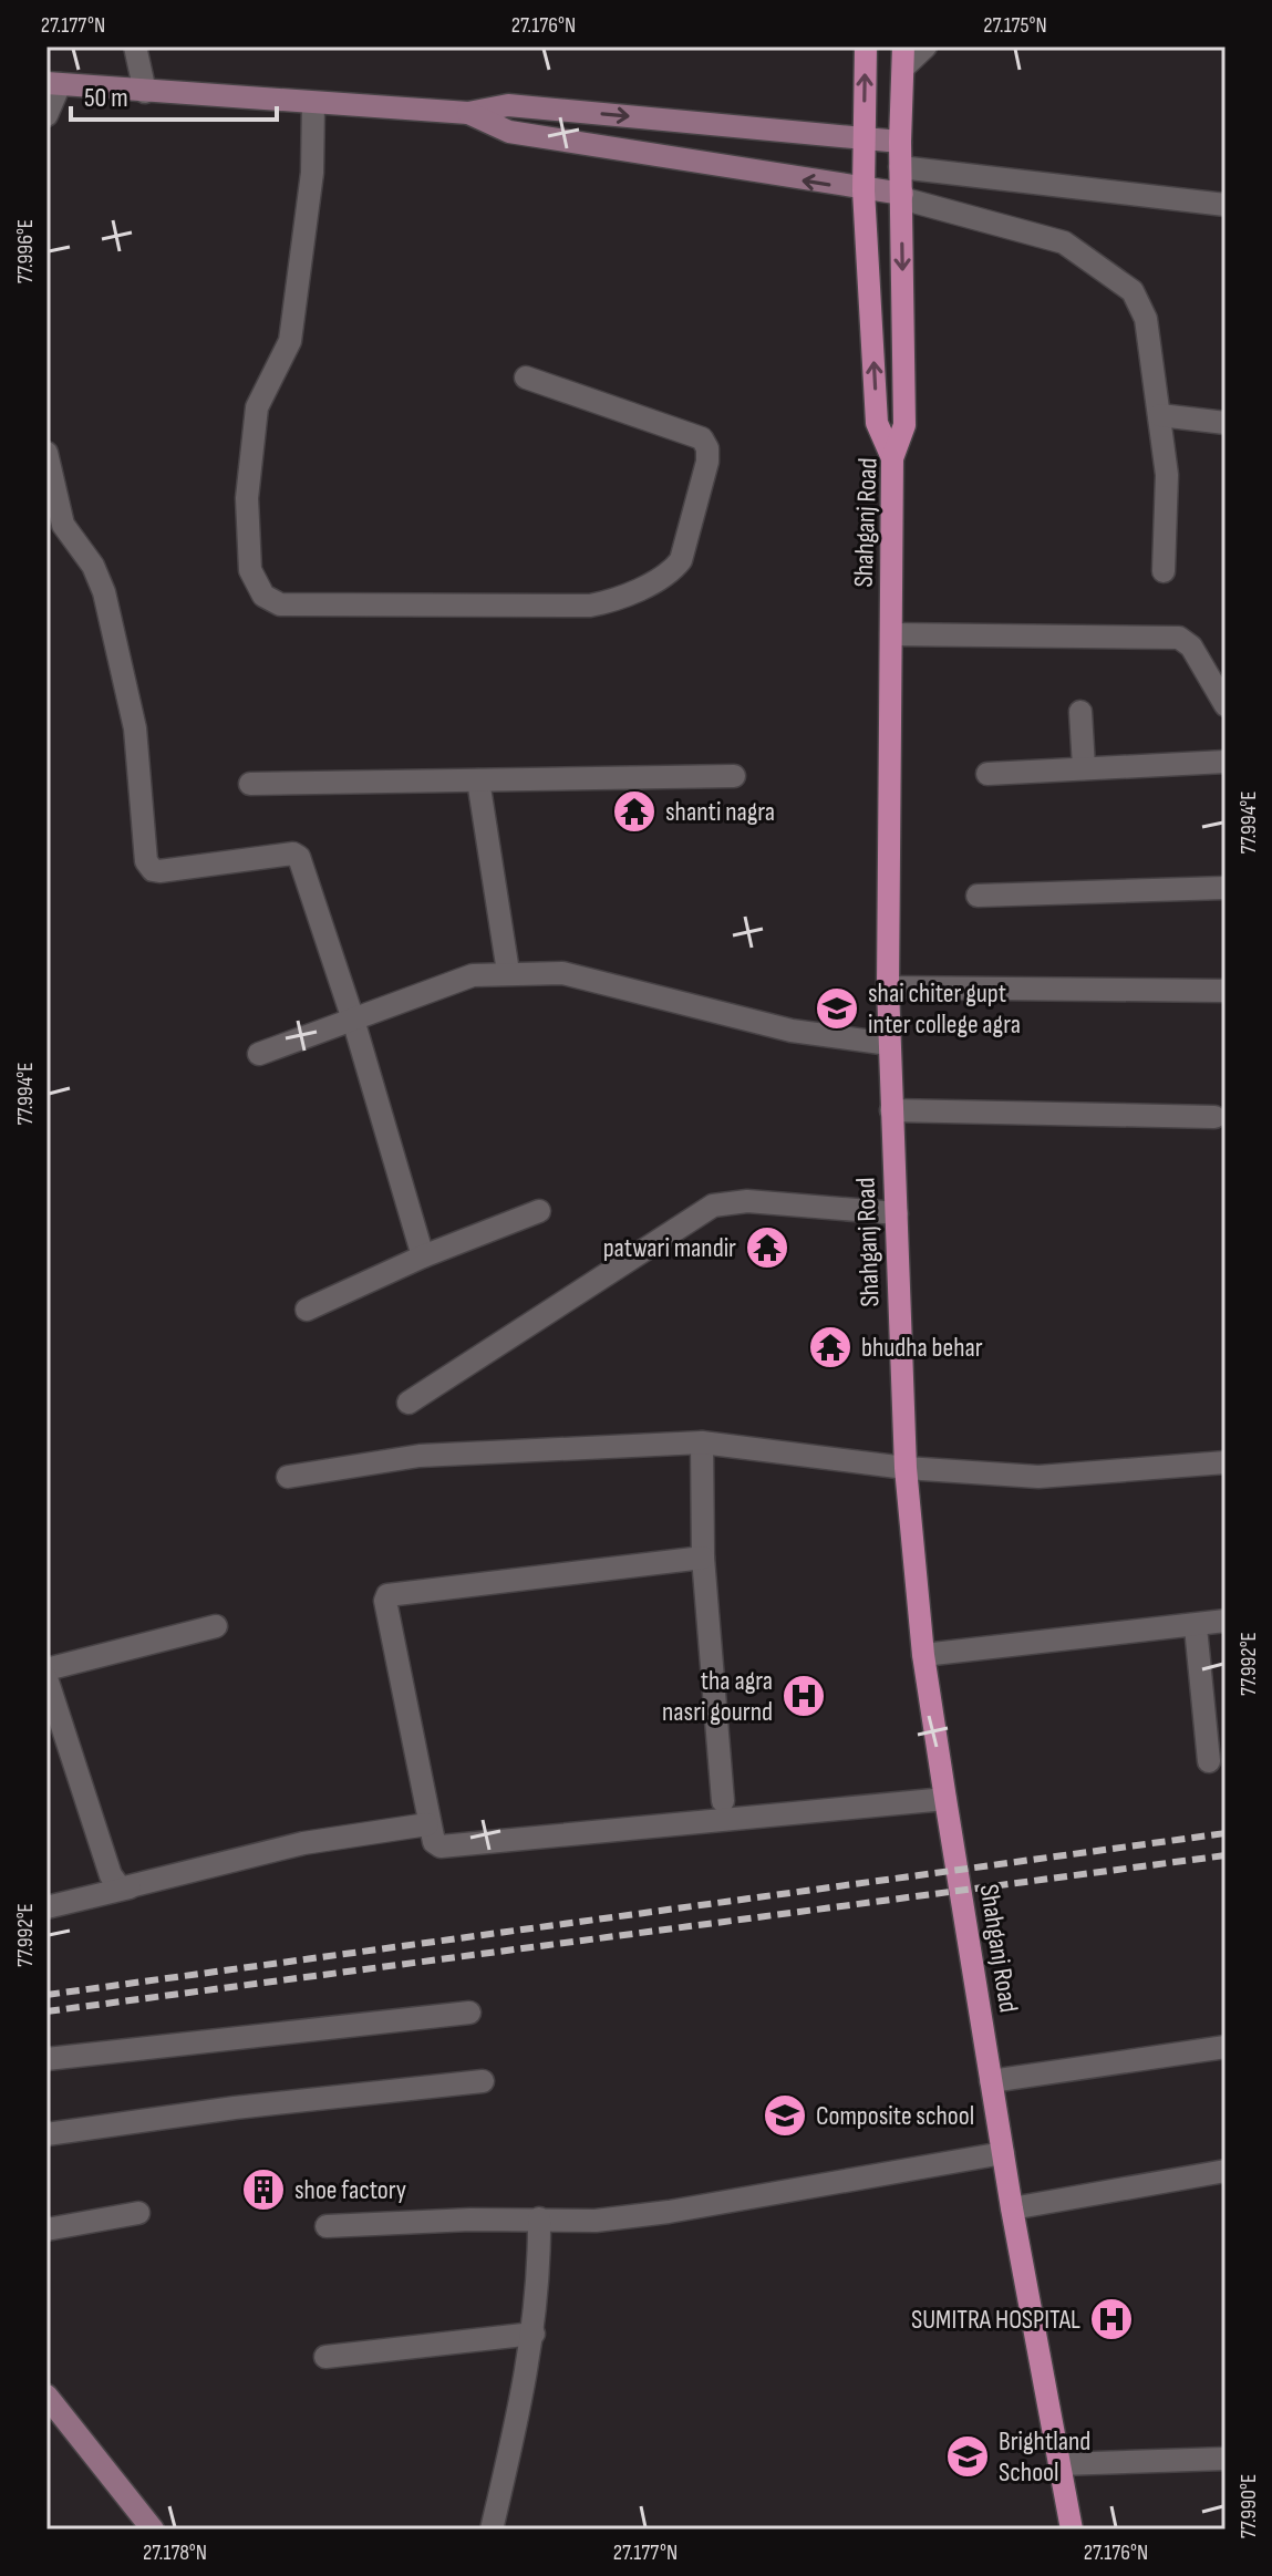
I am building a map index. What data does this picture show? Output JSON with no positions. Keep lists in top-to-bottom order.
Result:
{
  "streets": {
    "main road": ["Shahganj Road"]
  },
  "places": {
    "temple": ["shanti nagra", "patwari mandir", "bhudha behar"],
    "school or university": ["shai chiter gupt inter college agra", "Composite school", "Brightland School"],
    "hospital": ["tha agra nasri gournd", "SUMITRA HOSPITAL"],
    "building": ["shoe factory"]
  },
  "scale_bar": "50 m",
  "coordinates": [
    "27.177°N",
    "27.176°N",
    "27.175°N",
    "77.996°E",
    "77.994°E",
    "77.992°E",
    "77.990°E",
    "27.178°N"
  ]
}
